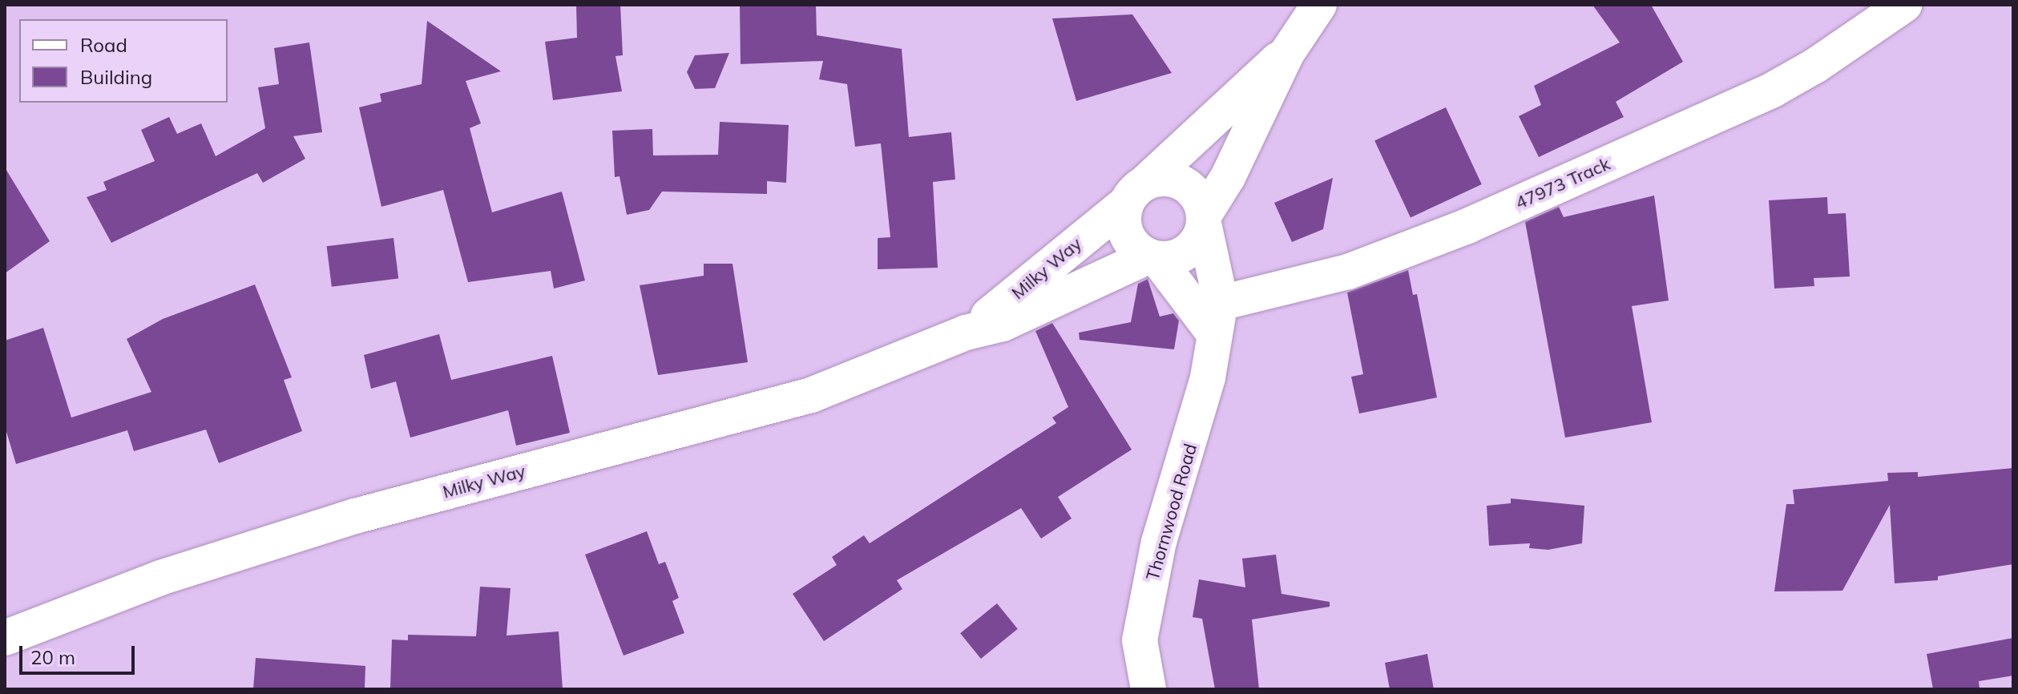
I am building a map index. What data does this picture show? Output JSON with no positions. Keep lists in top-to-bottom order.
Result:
{
  "streets": {
    "street": ["47973 Track", "Milky Way", "Thornwood Road"]
  },
  "crossings": [
    ["47973 Track", "Thornwood Road"],
    ["Milky Way", "Thornwood Road"]
  ],
  "legend": ["Road", "Building"],
  "scale_bar": "20 m"
}
